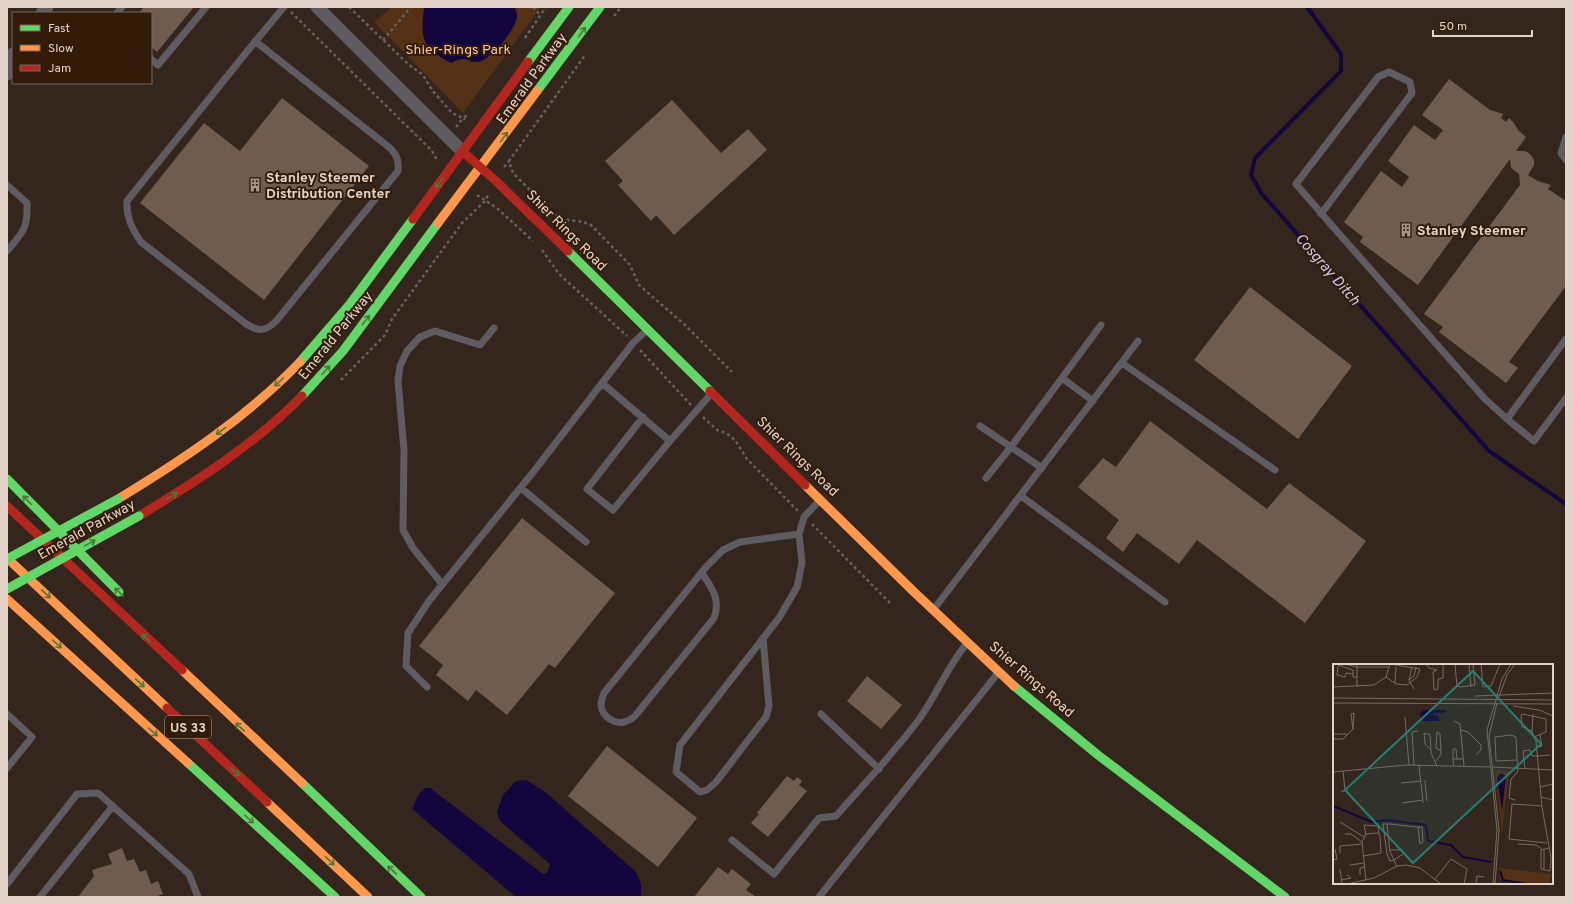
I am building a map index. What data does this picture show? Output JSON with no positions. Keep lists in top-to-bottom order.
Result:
{
  "streets": {
    "main road": ["Emerald Parkway", "Shier Rings Road", "US 33"]
  },
  "crossings": [
    ["Emerald Parkway", "Shier Rings Road"],
    ["Emerald Parkway", "US 33"]
  ],
  "water": ["Cosgray Ditch"],
  "parks": ["Shier-Rings Park"],
  "places": {
    "building": ["Stanley Steemer Distribution Center", "Stanley Steemer"]
  },
  "legend": ["Fast", "Slow", "Jam"],
  "scale_bar": "50 m"
}
